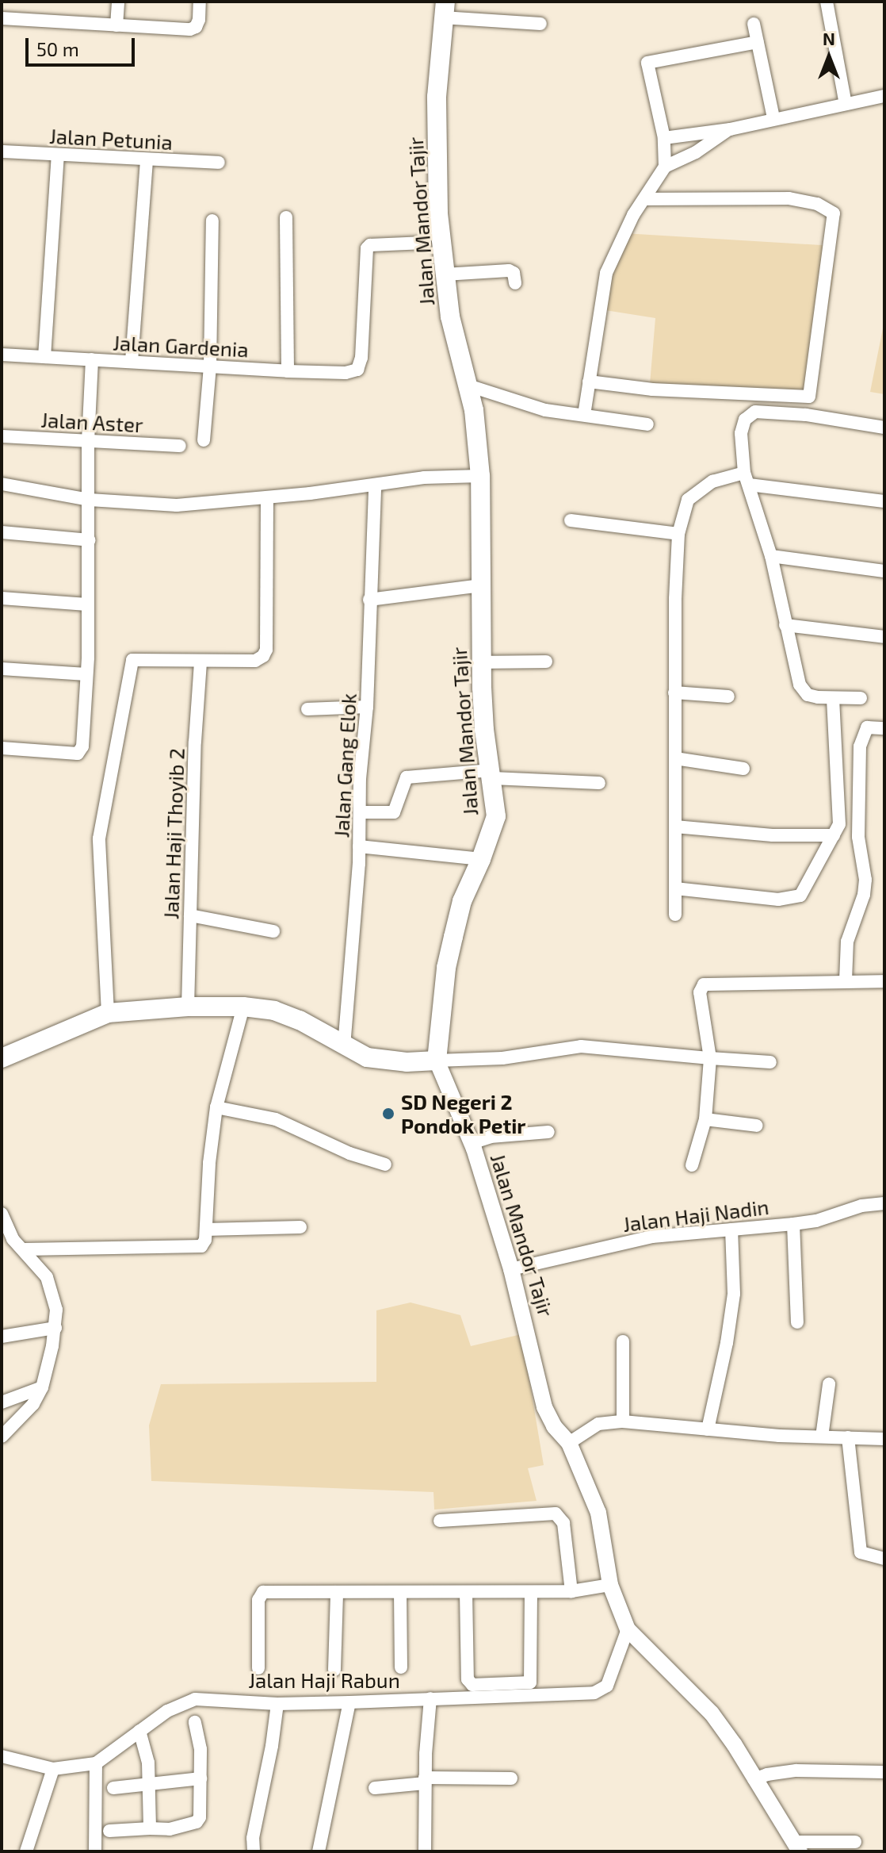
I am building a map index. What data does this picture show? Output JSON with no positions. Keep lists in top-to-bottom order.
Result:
{
  "streets": {
    "main road": ["Jalan Mandor Tajir"],
    "street": [
      "Jalan Petunia",
      "Jalan Gardenia",
      "Jalan Aster",
      "Jalan Gang Elok",
      "Jalan Haji Thoyib 2",
      "Jalan Haji Nadin",
      "Jalan Haji Rabun"
    ]
  },
  "crossings": [
    ["Jalan Mandor Tajir", "Jalan Haji Nadin"],
    ["Jalan Mandor Tajir", "Jalan Haji Rabun"]
  ],
  "places": ["SD Negeri 2 Pondok Petir"],
  "scale_bar": "50 m",
  "north": "top"
}
